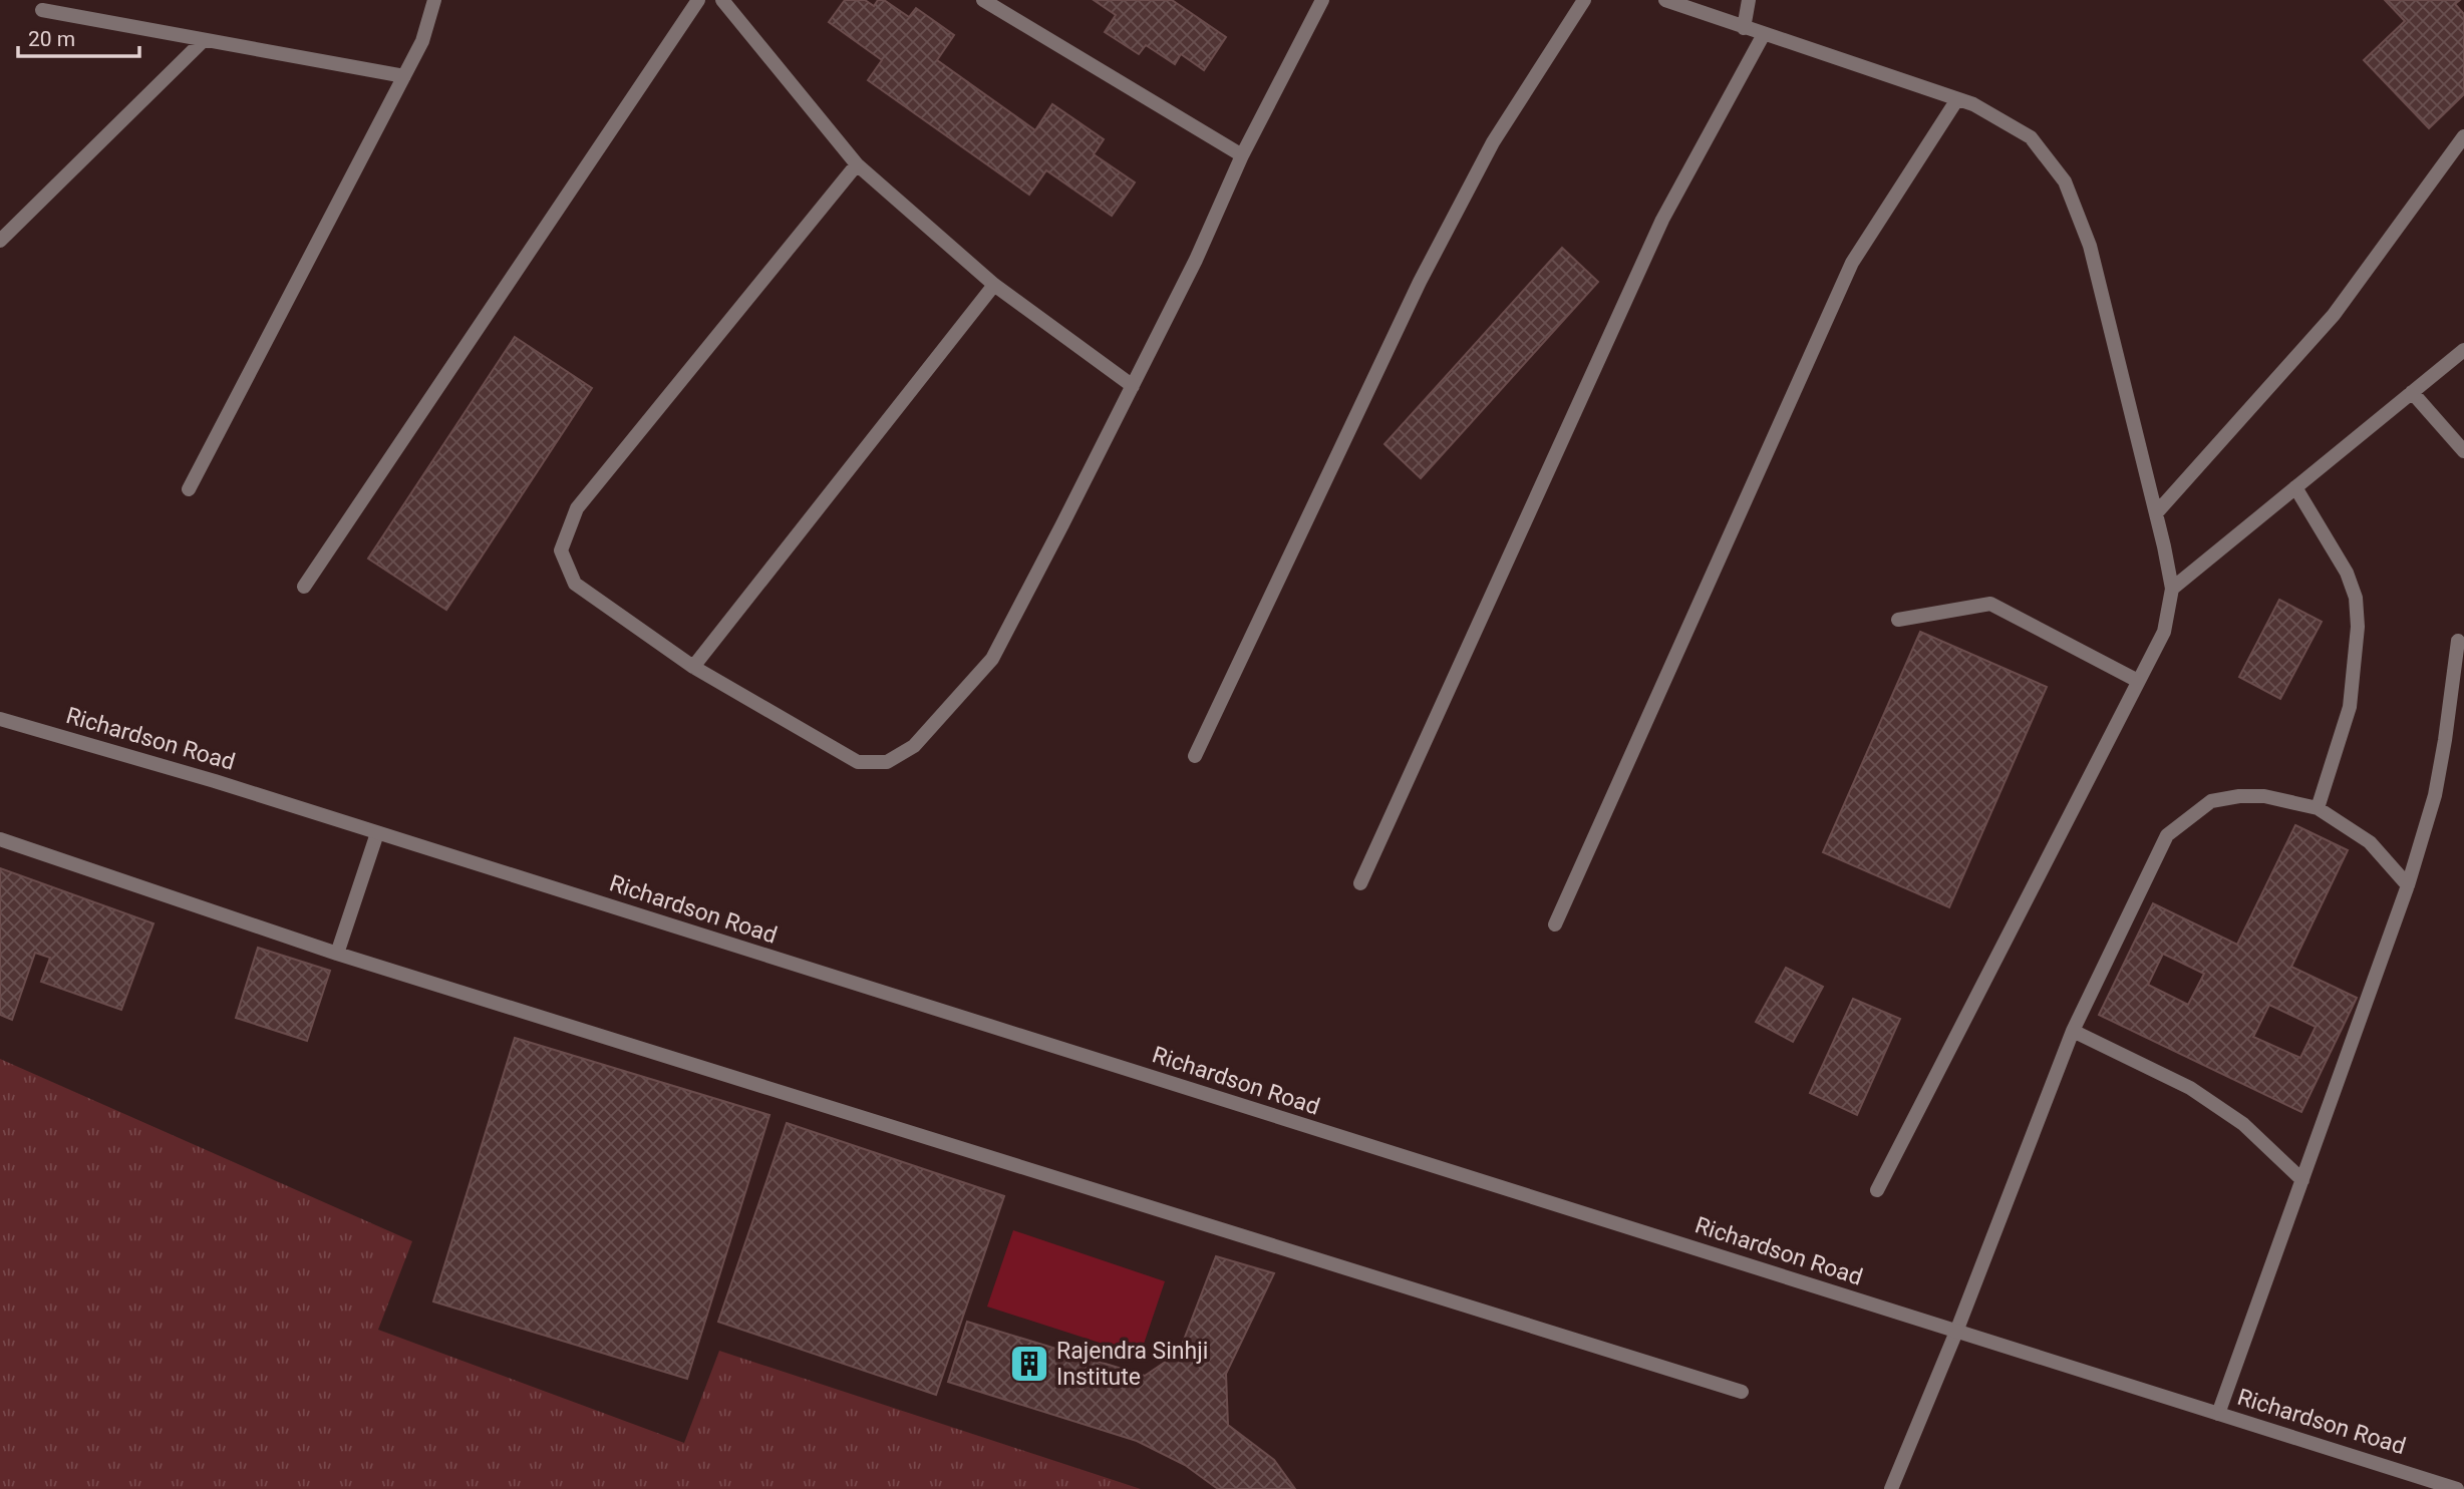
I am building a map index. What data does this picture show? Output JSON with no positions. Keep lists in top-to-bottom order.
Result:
{
  "streets": {
    "street": ["Richardson Road"]
  },
  "places": {
    "building": ["Rajendra Sinhji Institute"]
  },
  "scale_bar": "20 m"
}
